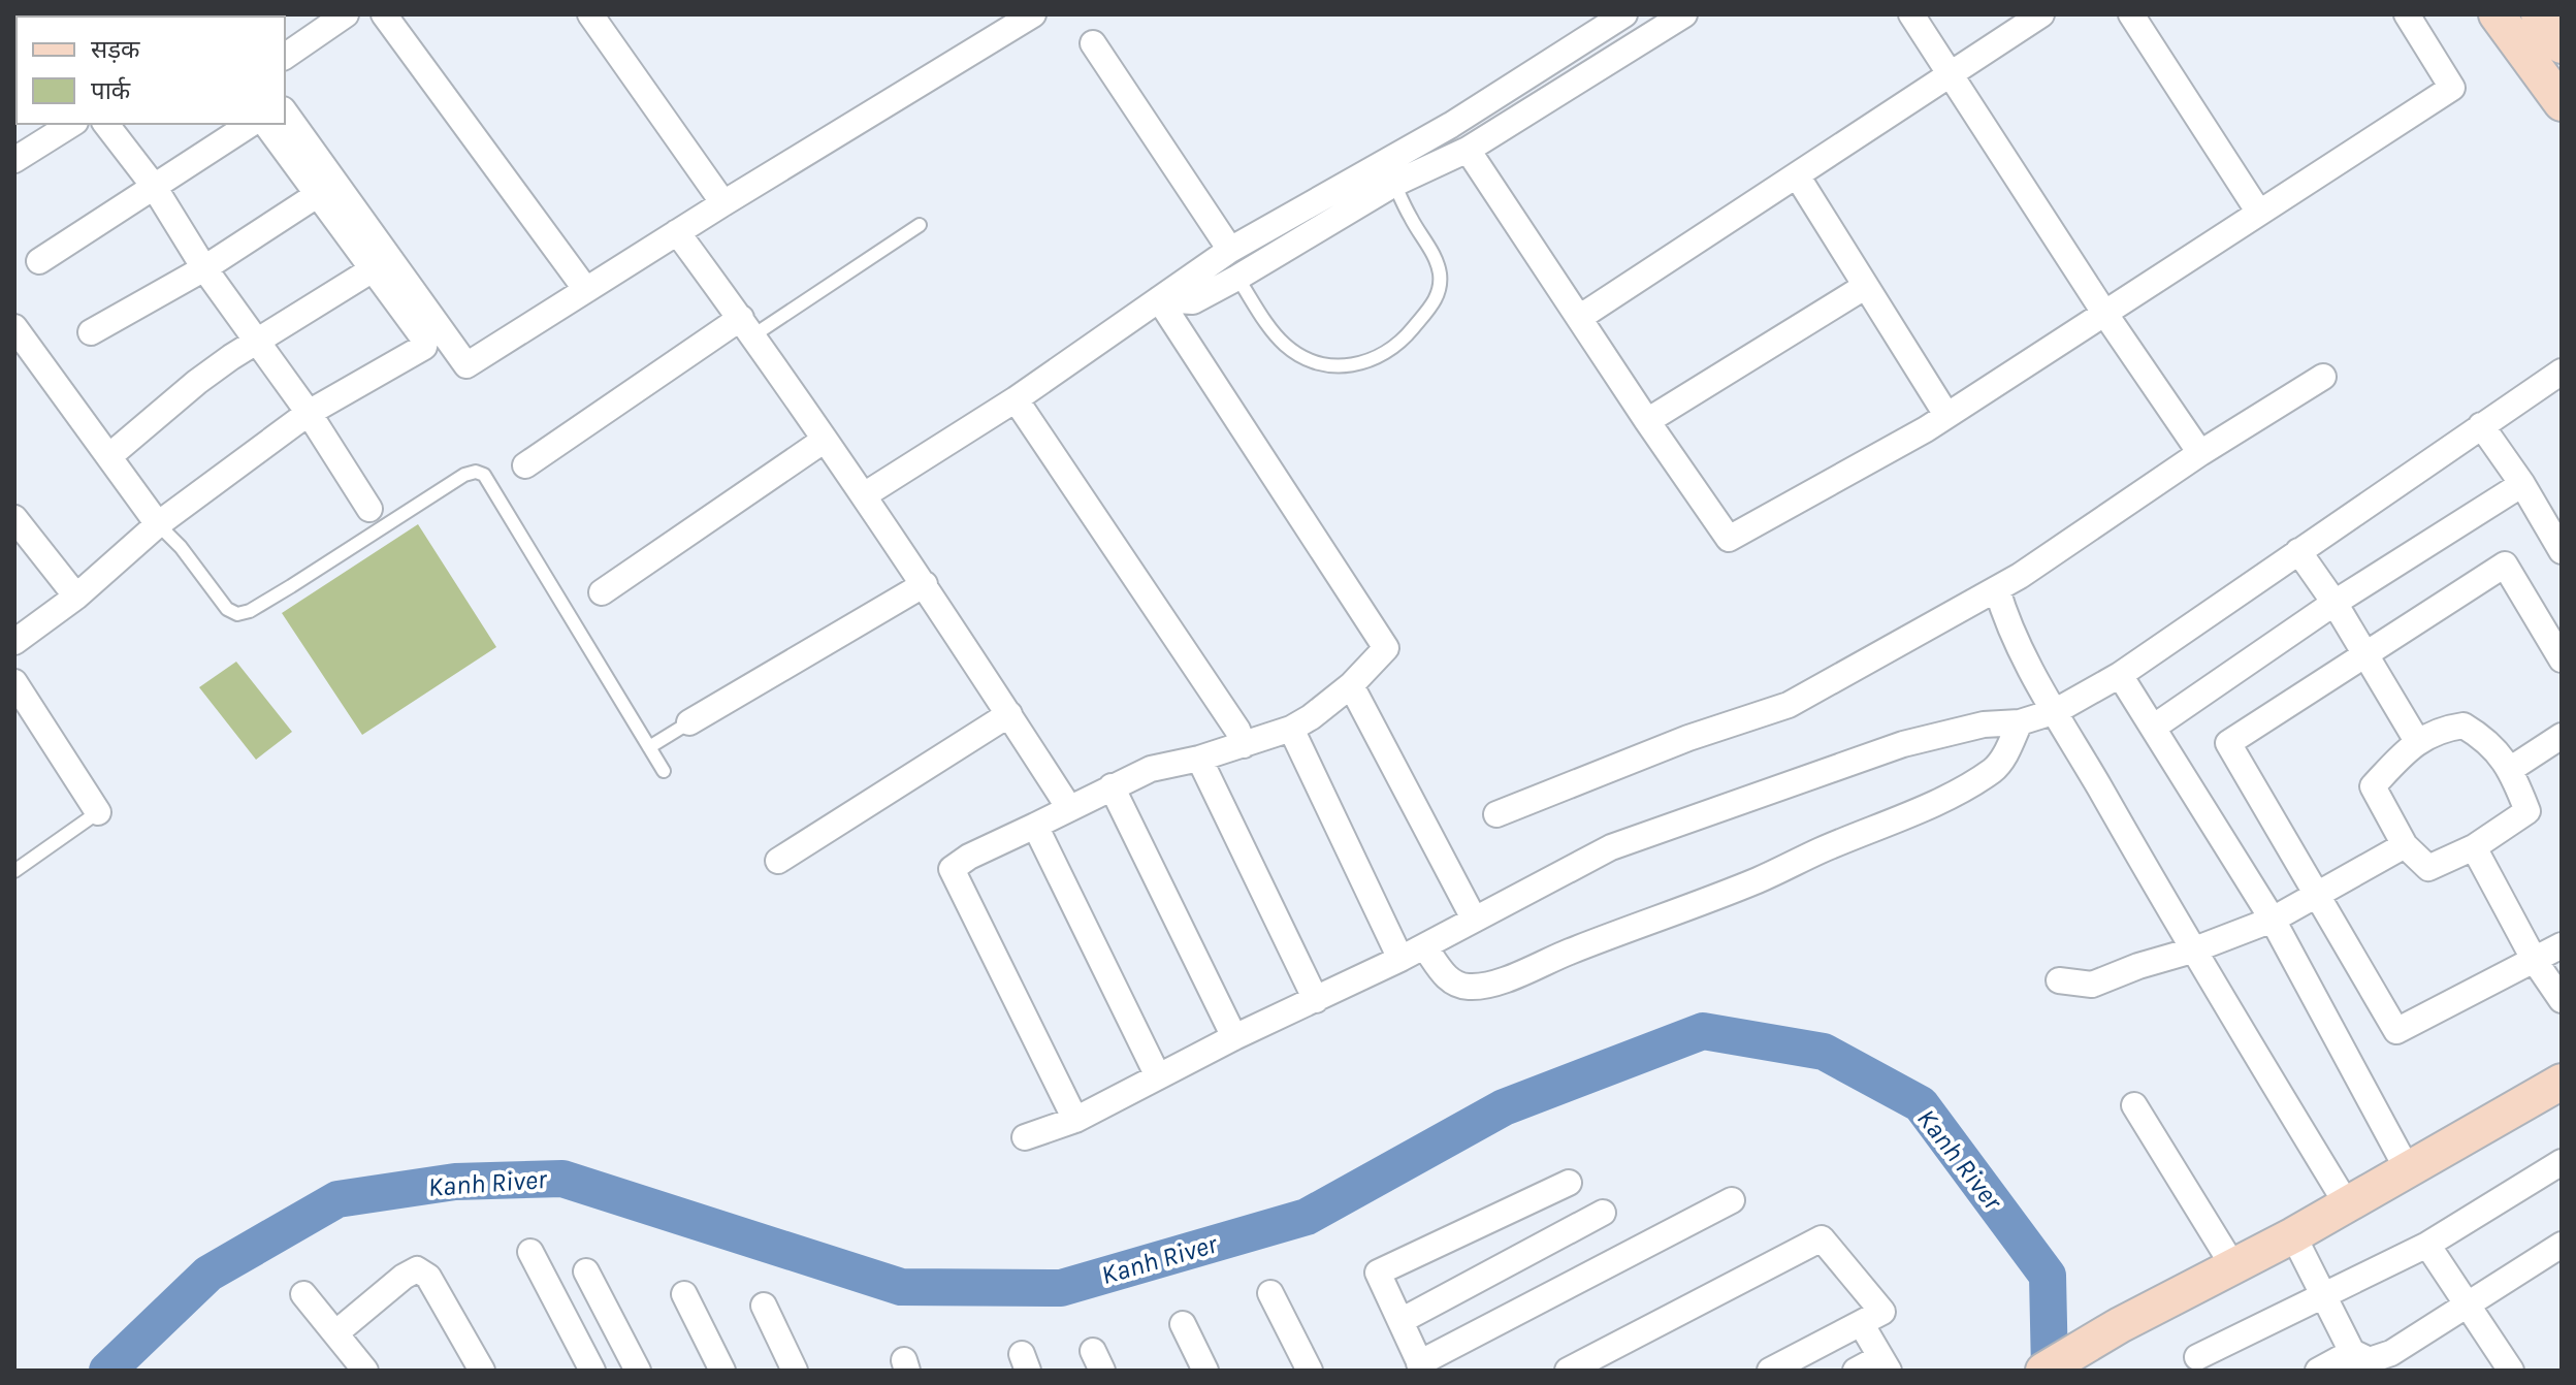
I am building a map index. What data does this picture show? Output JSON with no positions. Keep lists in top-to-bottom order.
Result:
{
  "water": ["Kanh River"],
  "legend": ["सड़क", "पार्क"]
}
